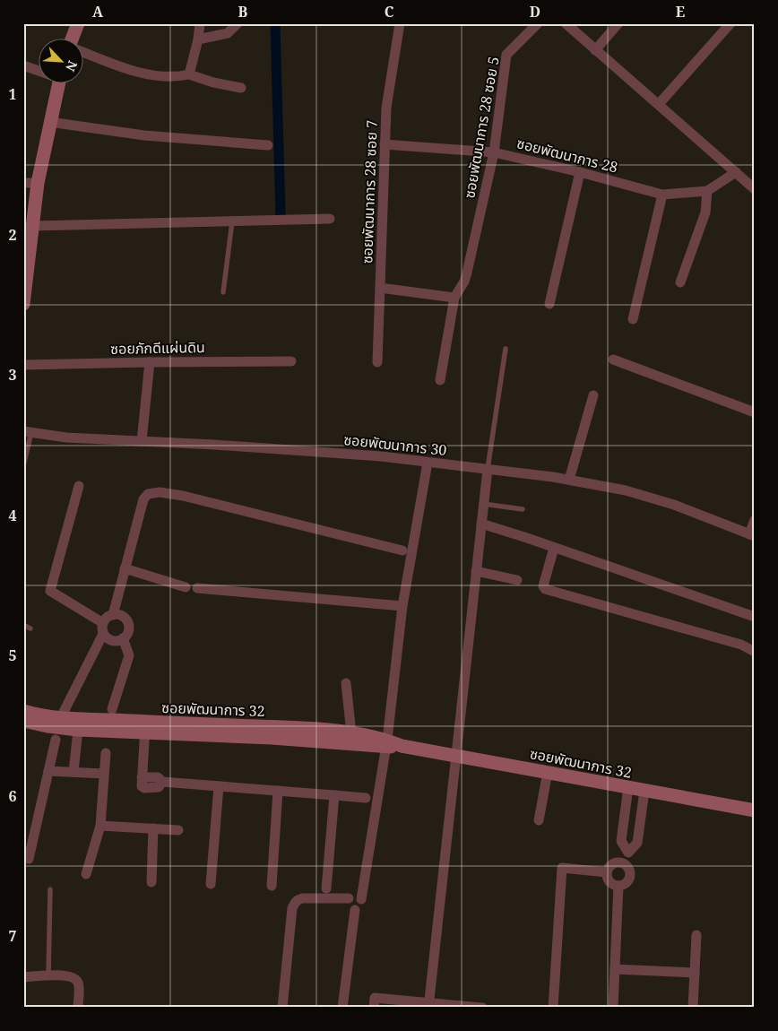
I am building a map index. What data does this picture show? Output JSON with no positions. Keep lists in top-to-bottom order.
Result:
{
  "streets": {
    "street": [
      "ซอยพัฒนาการ 28 ซอย 5",
      "ซอยพัฒนาการ 28",
      "ซอยพัฒนาการ 28 ซอย 7",
      "ซอยภักดีแผ่นดิน",
      "ซอยพัฒนาการ 30",
      "ซอยพัฒนาการ 32"
    ]
  },
  "crossings": [
    ["ซอยพัฒนาการ 28 ซอย 5", "ซอยพัฒนาการ 28"],
    ["ซอยพัฒนาการ 28", "ซอยพัฒนาการ 28 ซอย 7"]
  ],
  "north": "bottom right",
  "grid": {
    "columns": [
      "A",
      "B",
      "C",
      "D",
      "E"
    ],
    "rows": [
      "1",
      "2",
      "3",
      "4",
      "5",
      "6",
      "7"
    ]
  }
}
